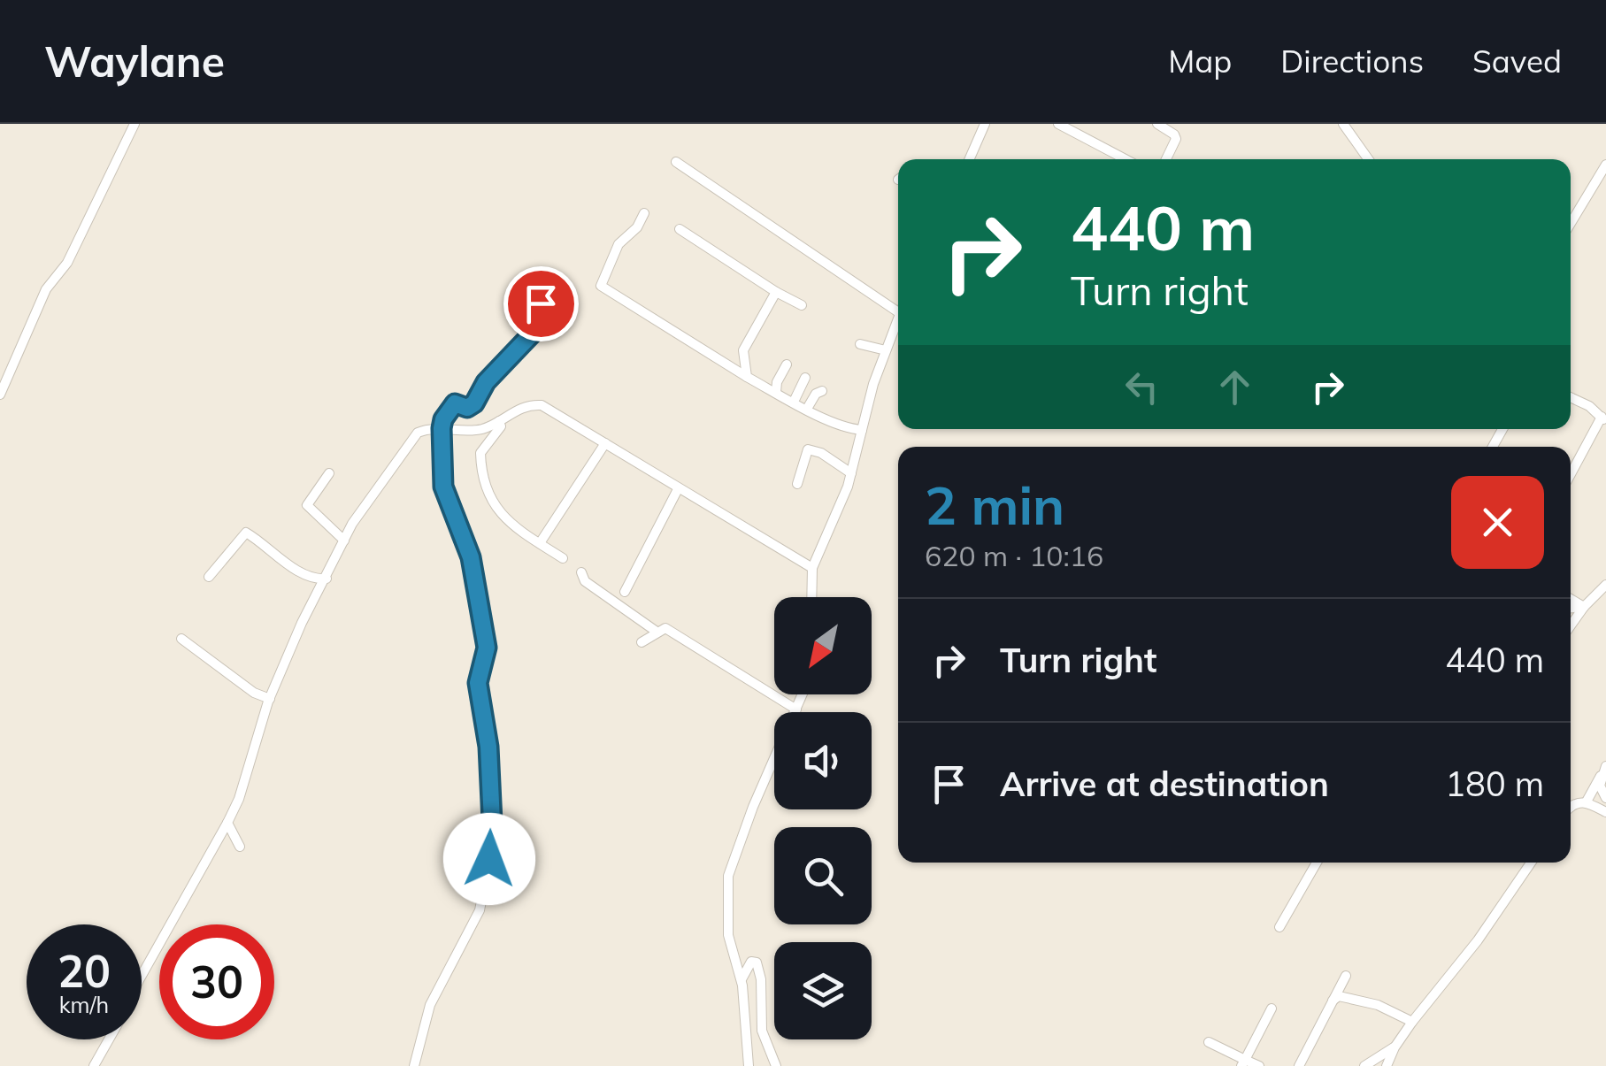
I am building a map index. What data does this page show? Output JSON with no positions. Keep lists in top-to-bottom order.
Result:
{
  "north": "bottom left",
  "page": {
    "header": "Waylane",
    "nav": ["Map", "Directions", "Saved"],
    "turn": ["440 m", "Turn right"],
    "heading": ["2 min", "620 m · 10:16"],
    "list": [
      {
        "name": "Turn right",
        "value": "440 m"
      },
      {
        "name": "Arrive at destination",
        "value": "180 m"
      }
    ],
    "speed": "20 km/h",
    "limit": "30"
  }
}
